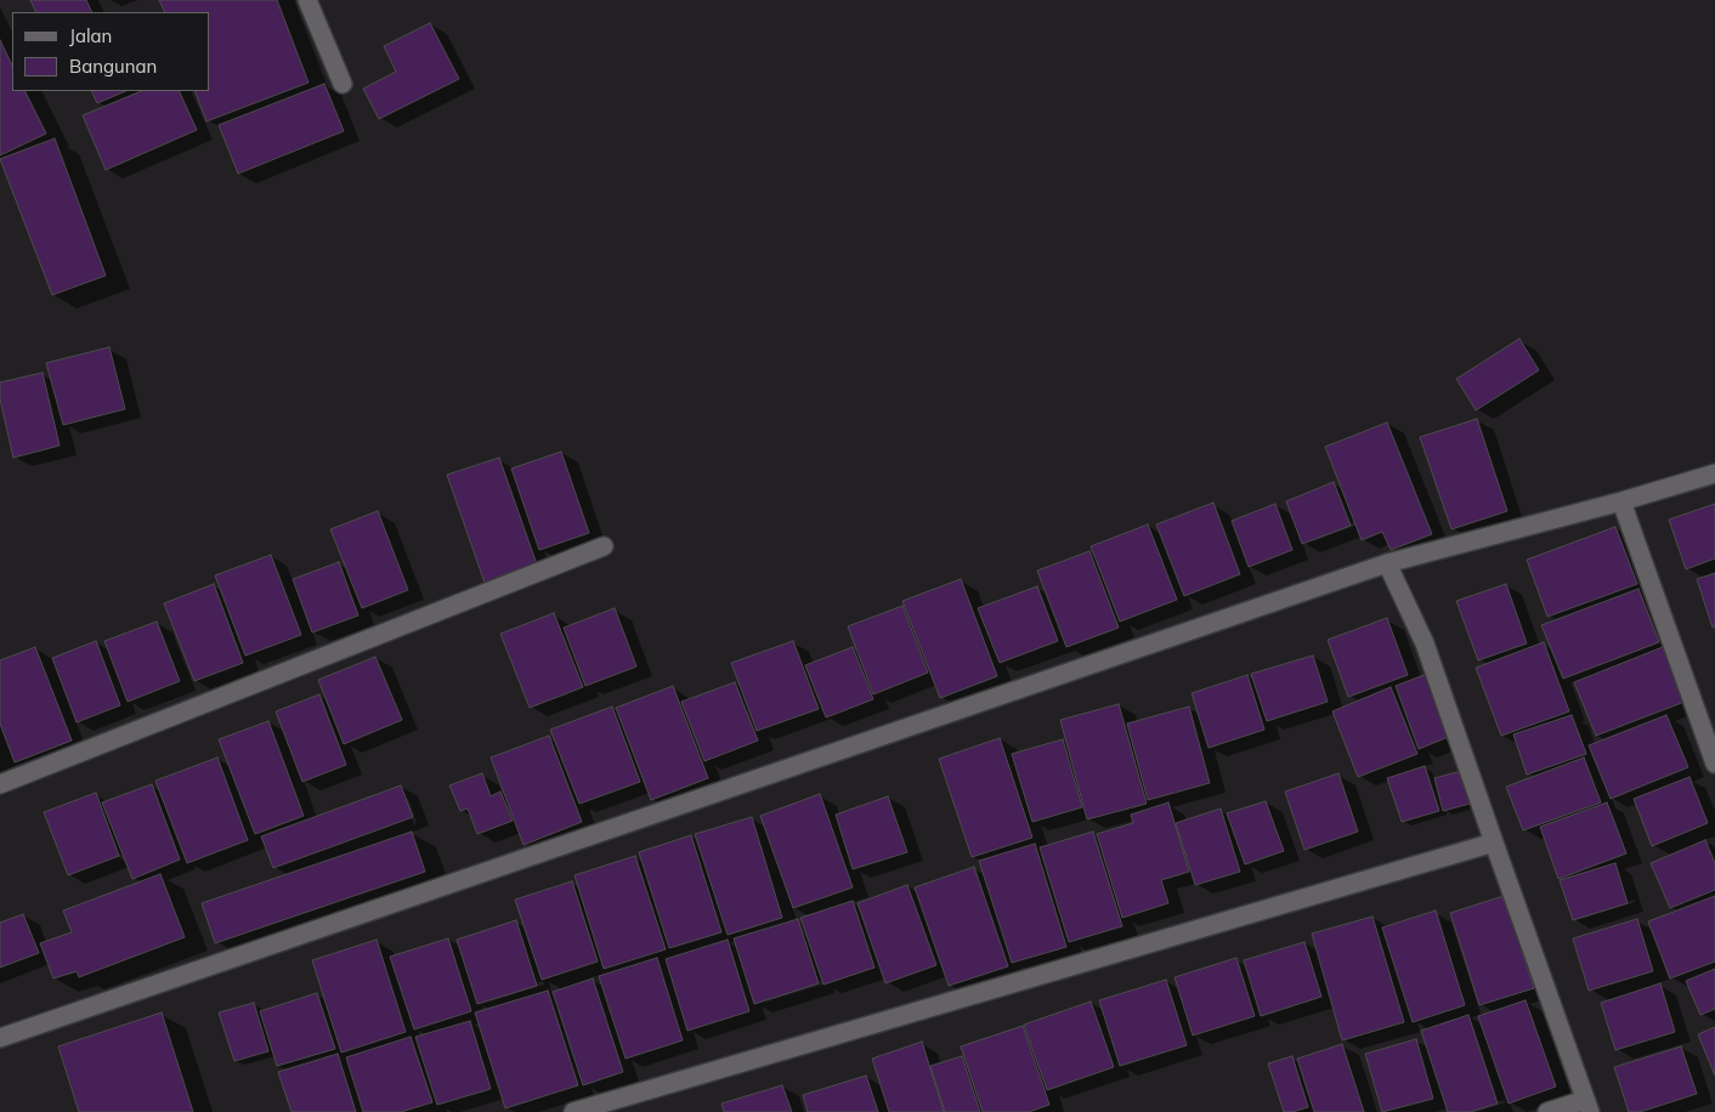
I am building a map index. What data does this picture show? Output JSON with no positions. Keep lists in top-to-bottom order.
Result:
{
  "legend": ["Jalan", "Bangunan"]
}
